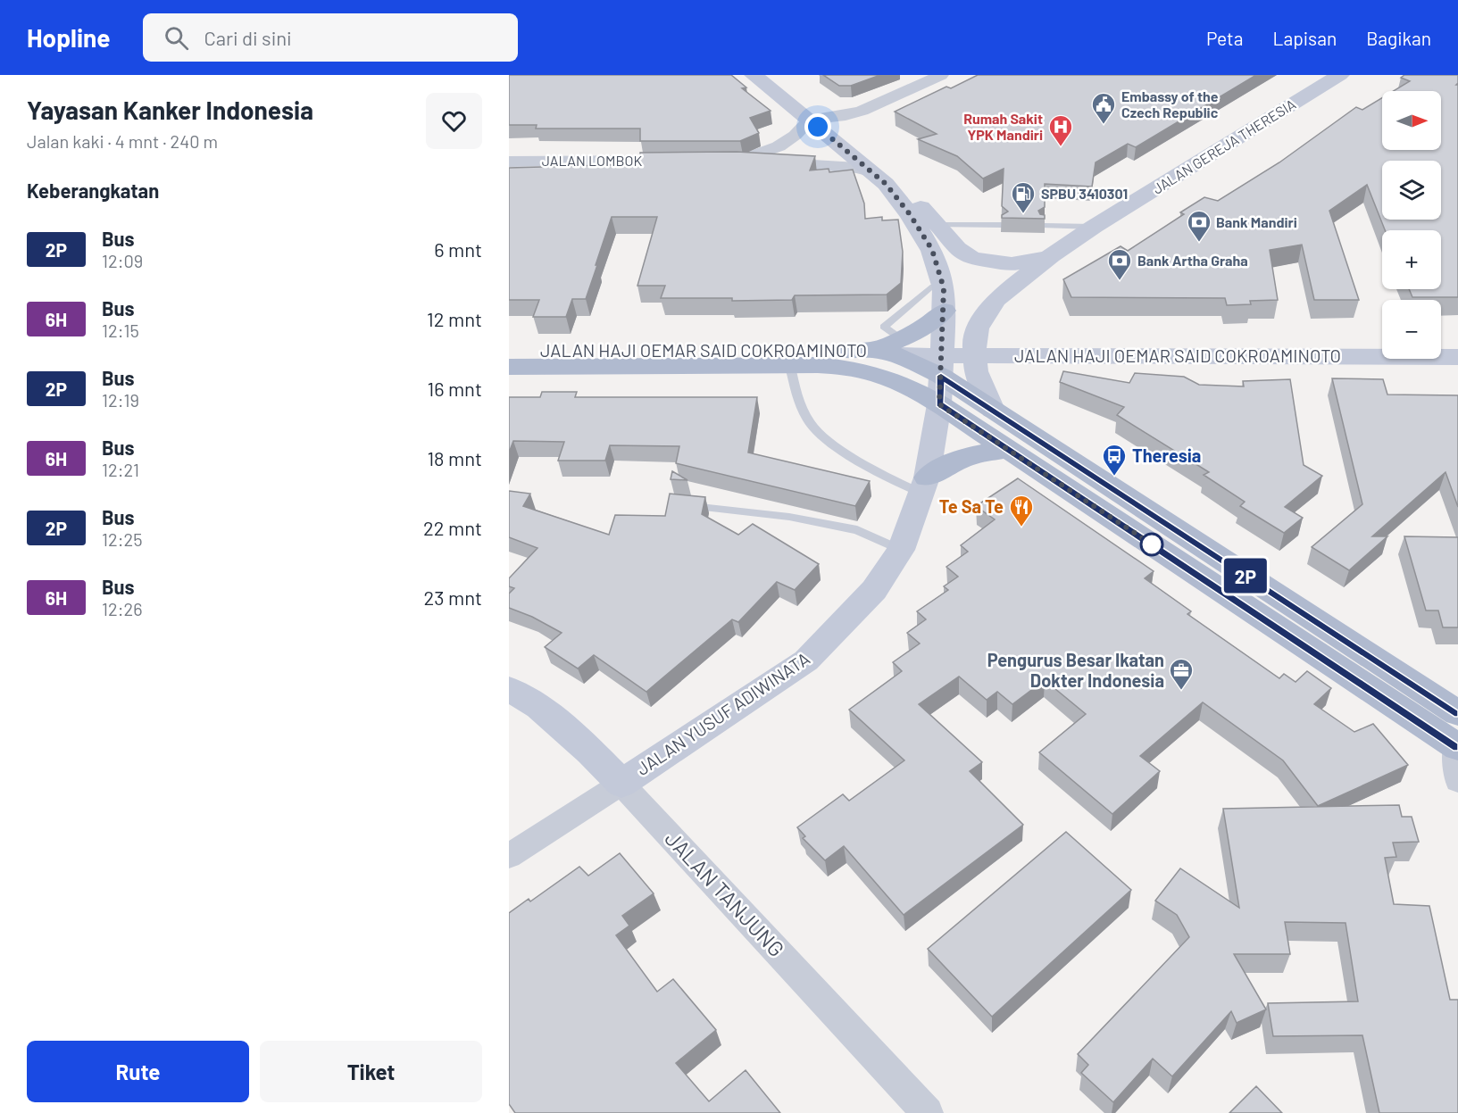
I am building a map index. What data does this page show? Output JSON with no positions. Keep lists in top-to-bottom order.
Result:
{
  "streets": {
    "main road": ["JALAN HAJI OEMAR SAID COKROAMINOTO"],
    "street": [
      "JALAN GEREJA THERESIA",
      "JALAN LOMBOK",
      "JALAN YUSUF ADIWINATA",
      "JALAN TANJUNG"
    ]
  },
  "crossings": [
    ["JALAN GEREJA THERESIA", "JALAN HAJI OEMAR SAID COKROAMINOTO"],
    ["JALAN HAJI OEMAR SAID COKROAMINOTO", "JALAN YUSUF ADIWINATA"],
    ["JALAN YUSUF ADIWINATA", "JALAN TANJUNG"]
  ],
  "places": {
    "public building": ["Embassy of the Czech Republic"],
    "hospital": ["Rumah Sakit YPK Mandiri"],
    "fuel station": ["SPBU 3410301"],
    "bank": ["Bank Mandiri", "Bank Artha Graha"],
    "bus stop": ["Theresia"],
    "restaurant": ["Te Sa Te"],
    "office": ["Pengurus Besar Ikatan Dokter Indonesia"]
  },
  "lines": ["bus line 2P"],
  "north": "right",
  "page": {
    "header": "Hopline",
    "search": "Cari di sini",
    "nav": ["Peta", "Lapisan", "Bagikan"],
    "heading": [
      ["Yayasan Kanker Indonesia", "Jalan kaki · 4 mnt · 240 m"],
      "Keberangkatan"
    ],
    "on_map": "2P",
    "map_buttons": ["+", "−"],
    "list": [
      {
        "mark": "2P",
        "name": "Bus",
        "note": "12:09",
        "value": "6 mnt"
      },
      {
        "mark": "6H",
        "name": "Bus",
        "note": "12:15",
        "value": "12 mnt"
      },
      {
        "mark": "2P",
        "name": "Bus",
        "note": "12:19",
        "value": "16 mnt"
      },
      {
        "mark": "6H",
        "name": "Bus",
        "note": "12:21",
        "value": "18 mnt"
      },
      {
        "mark": "2P",
        "name": "Bus",
        "note": "12:25",
        "value": "22 mnt"
      },
      {
        "mark": "6H",
        "name": "Bus",
        "note": "12:26",
        "value": "23 mnt"
      }
    ],
    "buttons": ["Rute", "Tiket"]
  }
}
